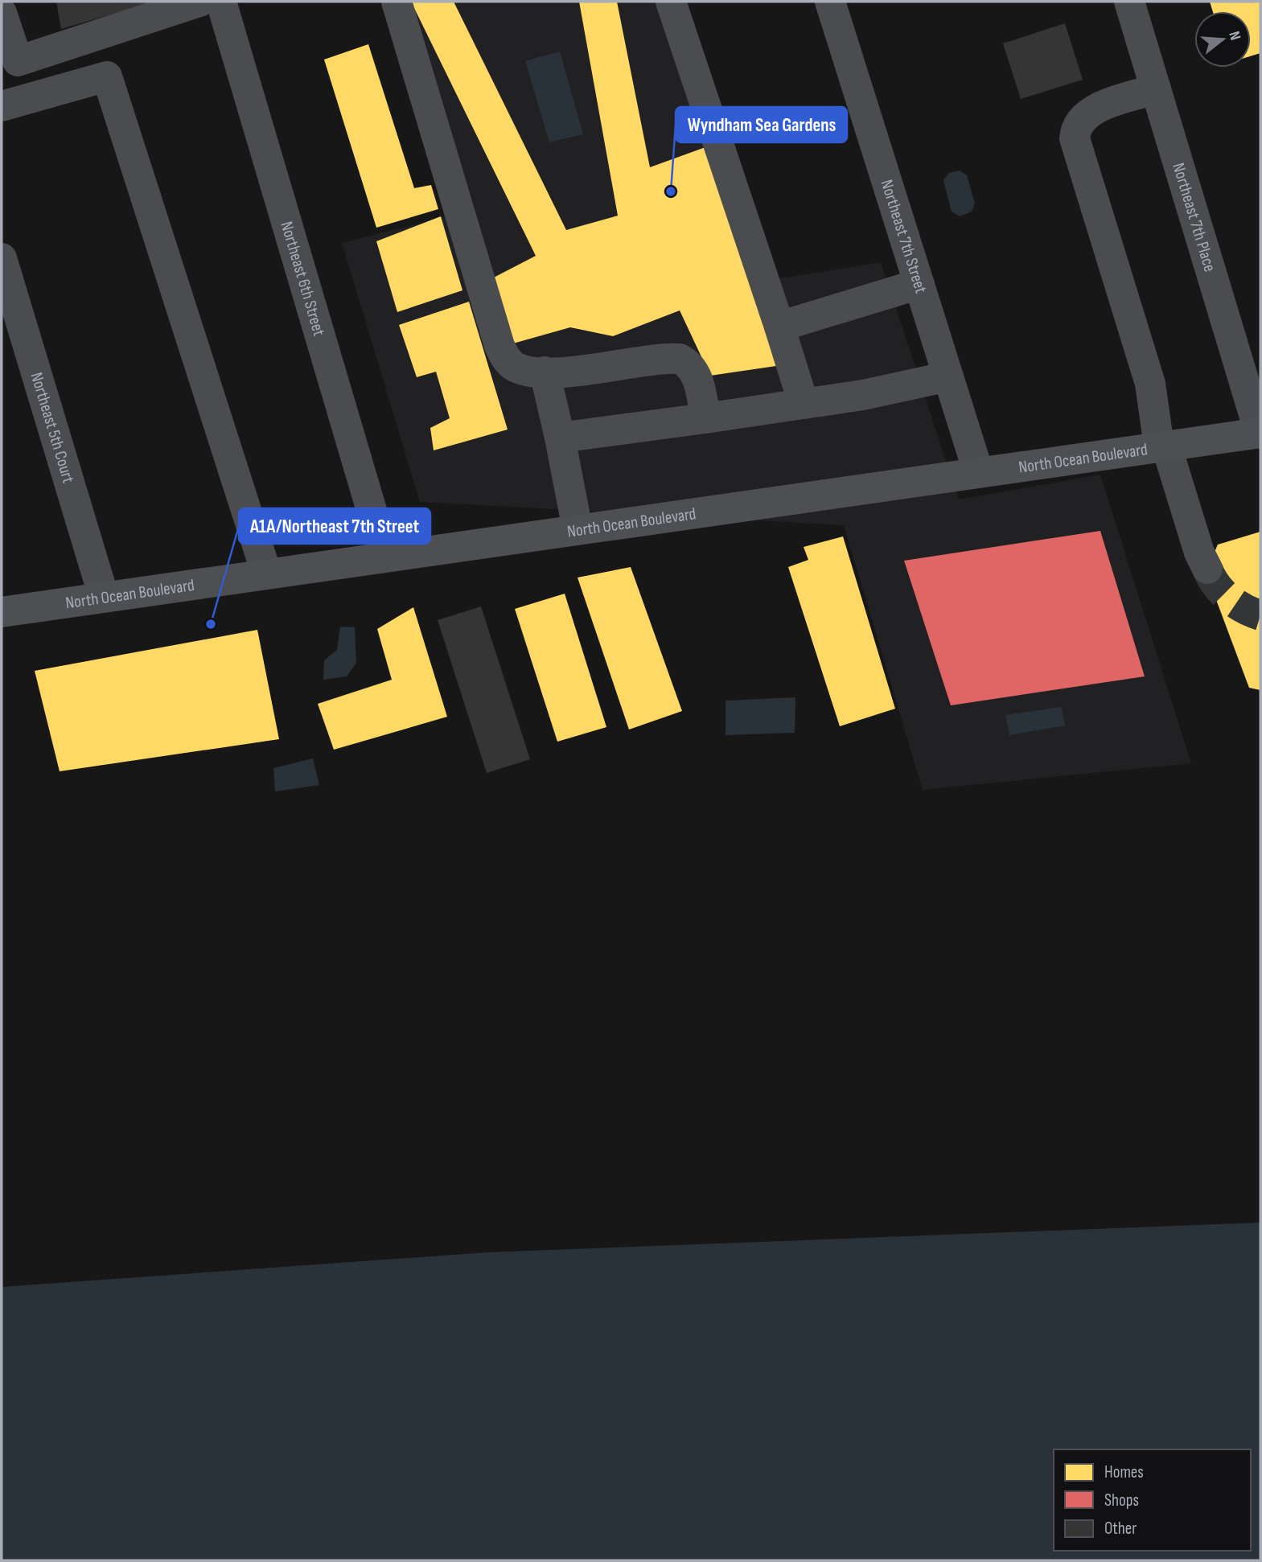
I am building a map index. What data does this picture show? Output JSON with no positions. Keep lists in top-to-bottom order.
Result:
{
  "streets": {
    "main road": ["North Ocean Boulevard"],
    "street": [
      "Northeast 7th Place",
      "Northeast 7th Street",
      "Northeast 6th Street",
      "Northeast 5th Court"
    ]
  },
  "crossings": [
    ["Northeast 7th Place", "North Ocean Boulevard"],
    ["Northeast 7th Street", "North Ocean Boulevard"],
    ["Northeast 6th Street", "North Ocean Boulevard"],
    ["Northeast 5th Court", "North Ocean Boulevard"]
  ],
  "places": ["Wyndham Sea Gardens", "A1A/Northeast 7th Street"],
  "legend": ["Homes", "Shops", "Other"],
  "north": "right"
}
